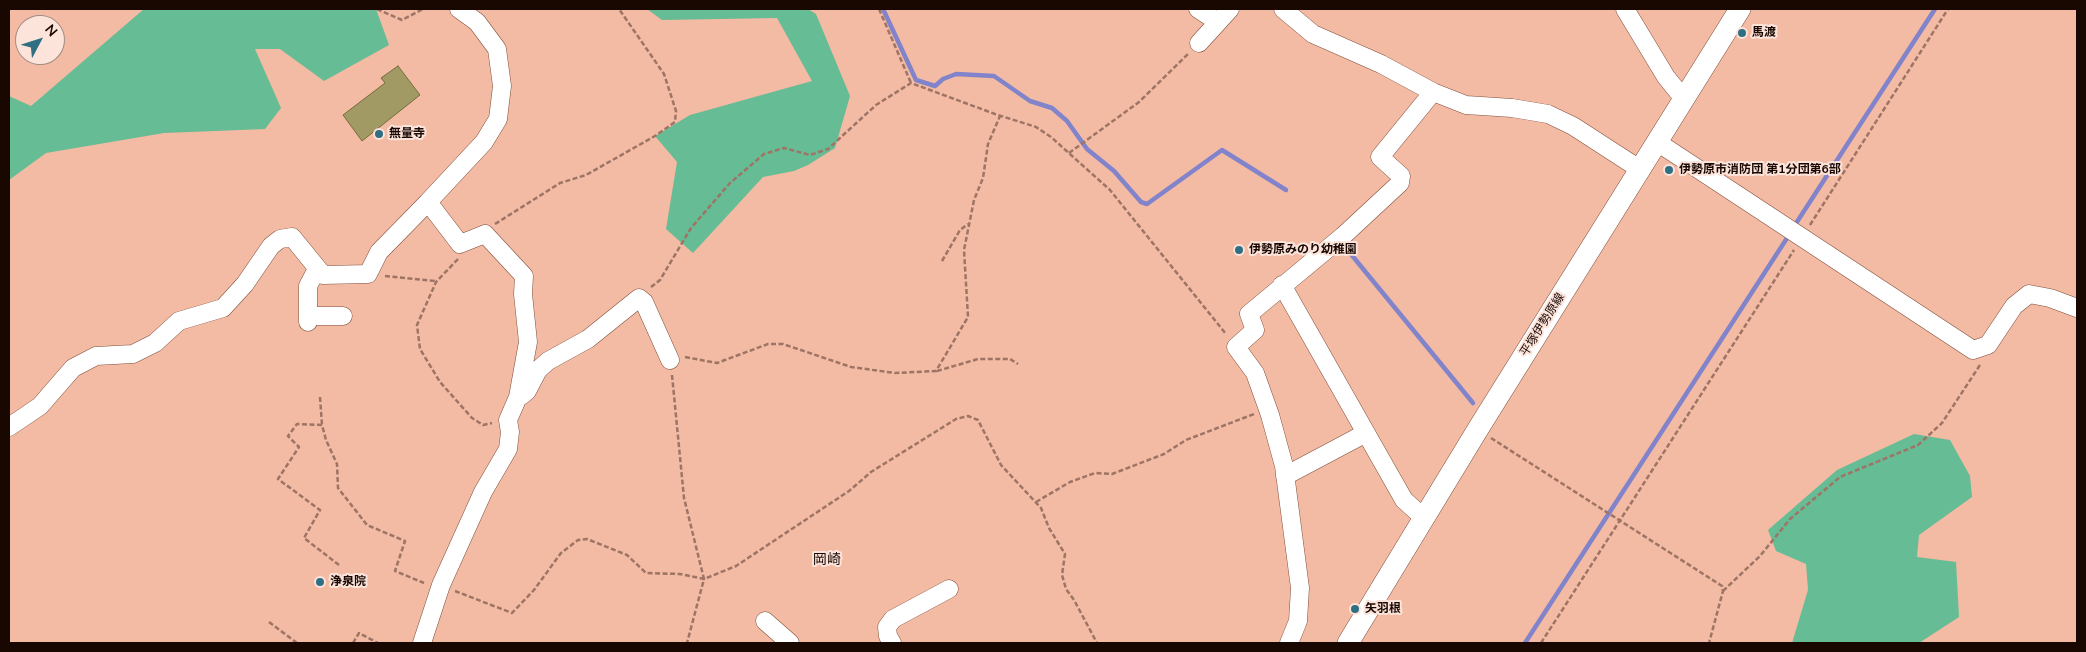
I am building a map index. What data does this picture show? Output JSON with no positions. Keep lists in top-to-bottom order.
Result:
{
  "streets": {
    "main road": ["平塚伊勢原線"]
  },
  "districts": ["岡崎"],
  "places": [
    "馬渡",
    "無量寺",
    "伊勢原市消防団 第1分団第6部",
    "伊勢原みのり幼稚園",
    "浄泉院",
    "矢羽根"
  ],
  "north": "top right"
}
